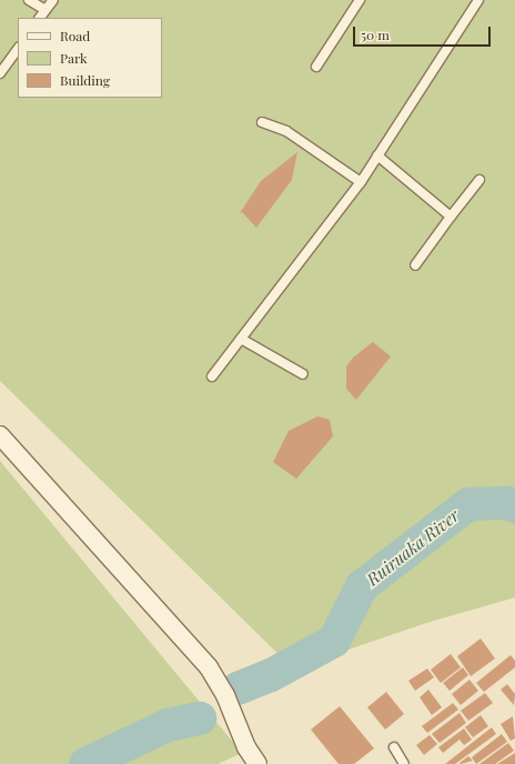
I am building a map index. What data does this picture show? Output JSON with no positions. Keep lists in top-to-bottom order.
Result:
{
  "water": ["Ruiruaka River"],
  "legend": ["Road", "Park", "Building"],
  "scale_bar": "50 m"
}
